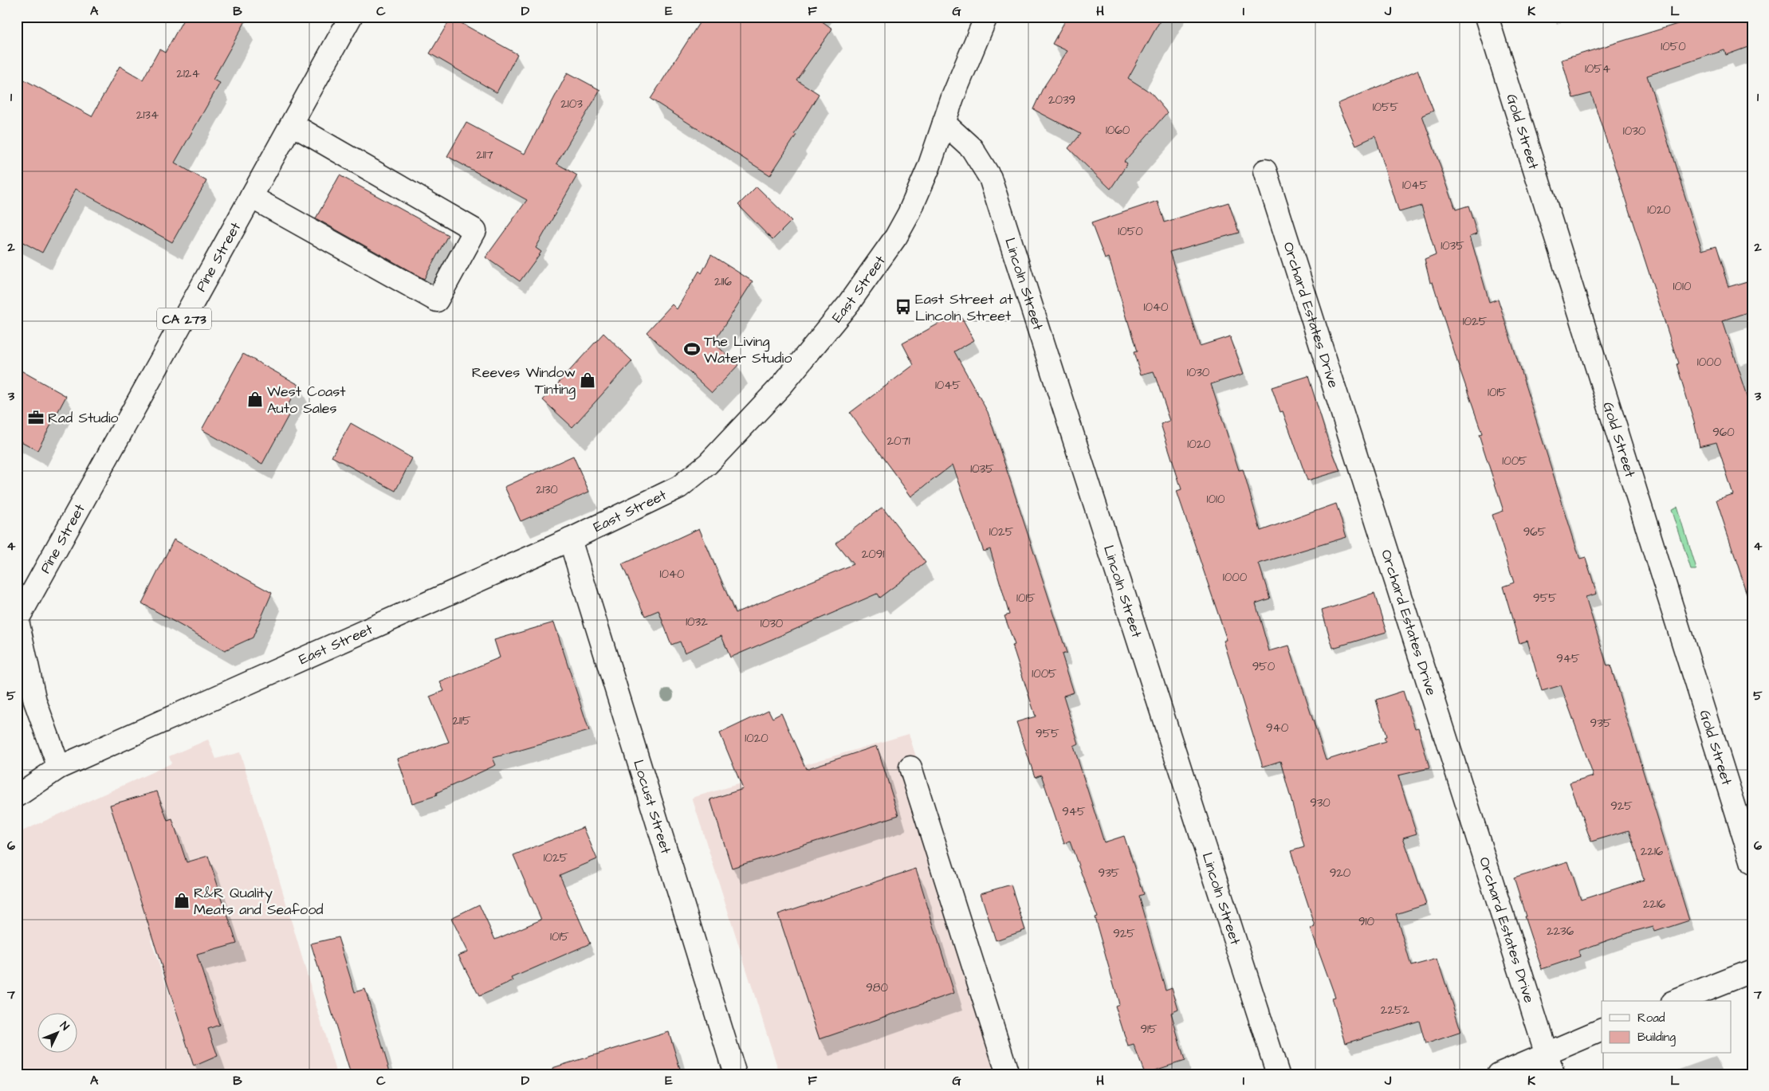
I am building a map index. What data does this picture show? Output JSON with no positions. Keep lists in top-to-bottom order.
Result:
{
  "streets": {
    "street": [
      "Gold Street",
      "Pine Street",
      "Lincoln Street",
      "East Street",
      "Orchard Estates Drive",
      "CA 273",
      "Locust Street"
    ]
  },
  "crossings": [
    ["Lincoln Street", "East Street"],
    ["East Street", "Locust Street"]
  ],
  "places": {
    "bus stop": ["East Street at Lincoln Street"],
    "sports": ["The Living Water Studio"],
    "shop": ["Reeves Window Tinting", "West Coast Auto Sales", "R&R Quality Meats and Seafood"],
    "office": ["Rad Studio"]
  },
  "house_numbers": [
    "1050",
    "1054",
    "2124",
    "2039",
    "2103",
    "1055",
    "2134",
    "1060",
    "1030",
    "2117",
    "1045",
    "1020",
    "1050",
    "1035",
    "2116",
    "1010",
    "1040",
    "1025",
    "1000",
    "1030",
    "1045",
    "1015",
    "960",
    "2071",
    "1020",
    "1005",
    "1035",
    "2130",
    "1010",
    "1025",
    "965",
    "2091",
    "1040",
    "1000",
    "1015",
    "955",
    "1032",
    "1030",
    "945",
    "950",
    "1005",
    "2115",
    "935",
    "940",
    "955",
    "1020",
    "930",
    "925",
    "945",
    "2216",
    "1025",
    "935",
    "920",
    "2216",
    "910",
    "2236",
    "925",
    "1015",
    "980",
    "2252",
    "915"
  ],
  "legend": ["Road", "Building"],
  "north": "top right",
  "grid": {
    "columns": [
      "A",
      "B",
      "C",
      "D",
      "E",
      "F",
      "G",
      "H",
      "I",
      "J",
      "K",
      "L"
    ],
    "rows": [
      "1",
      "2",
      "3",
      "4",
      "5",
      "6",
      "7"
    ]
  }
}
